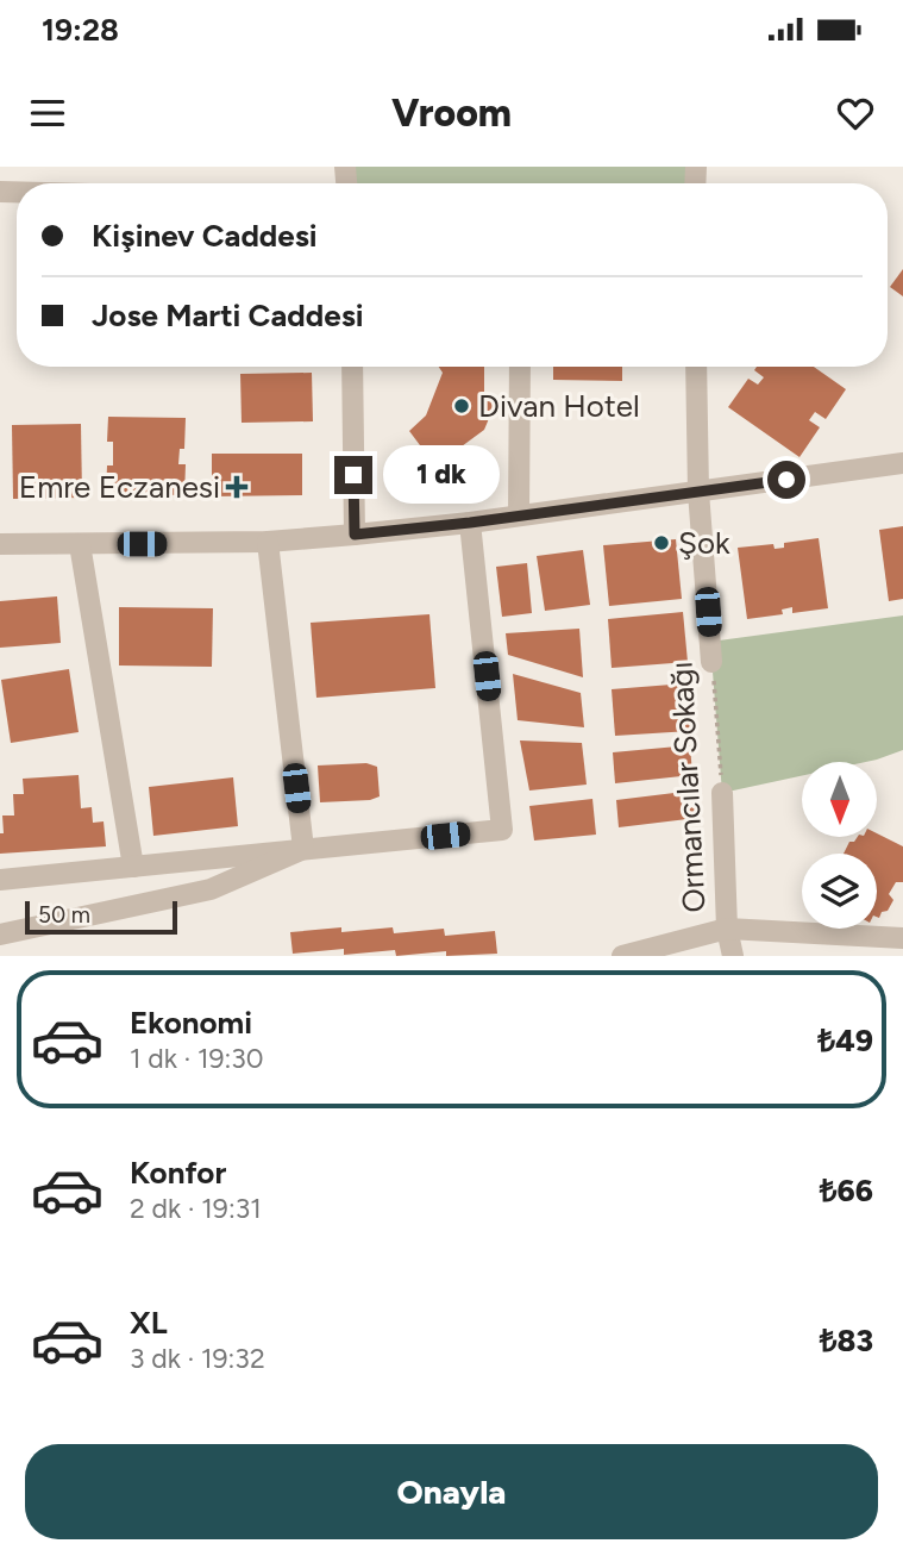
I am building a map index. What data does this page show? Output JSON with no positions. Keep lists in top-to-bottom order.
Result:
{
  "streets": {
    "street": ["Ormancılar Sokağı"]
  },
  "places": {
    "other": ["Divan Hotel", "Şok"],
    "health": ["Emre Eczanesi"]
  },
  "scale_bar": "50 m",
  "north": "bottom",
  "page": {
    "status": "19:28",
    "header": "Vroom",
    "banner": ["Kişinev Caddesi", "Jose Marti Caddesi"],
    "bubble": "1 dk",
    "scale": "50 m",
    "list": [
      {
        "name": "Ekonomi",
        "note": "1 dk · 19:30",
        "value": "₺49"
      },
      {
        "name": "Konfor",
        "note": "2 dk · 19:31",
        "value": "₺66"
      },
      {
        "name": "XL",
        "note": "3 dk · 19:32",
        "value": "₺83"
      }
    ],
    "buttons": "Onayla"
  }
}
